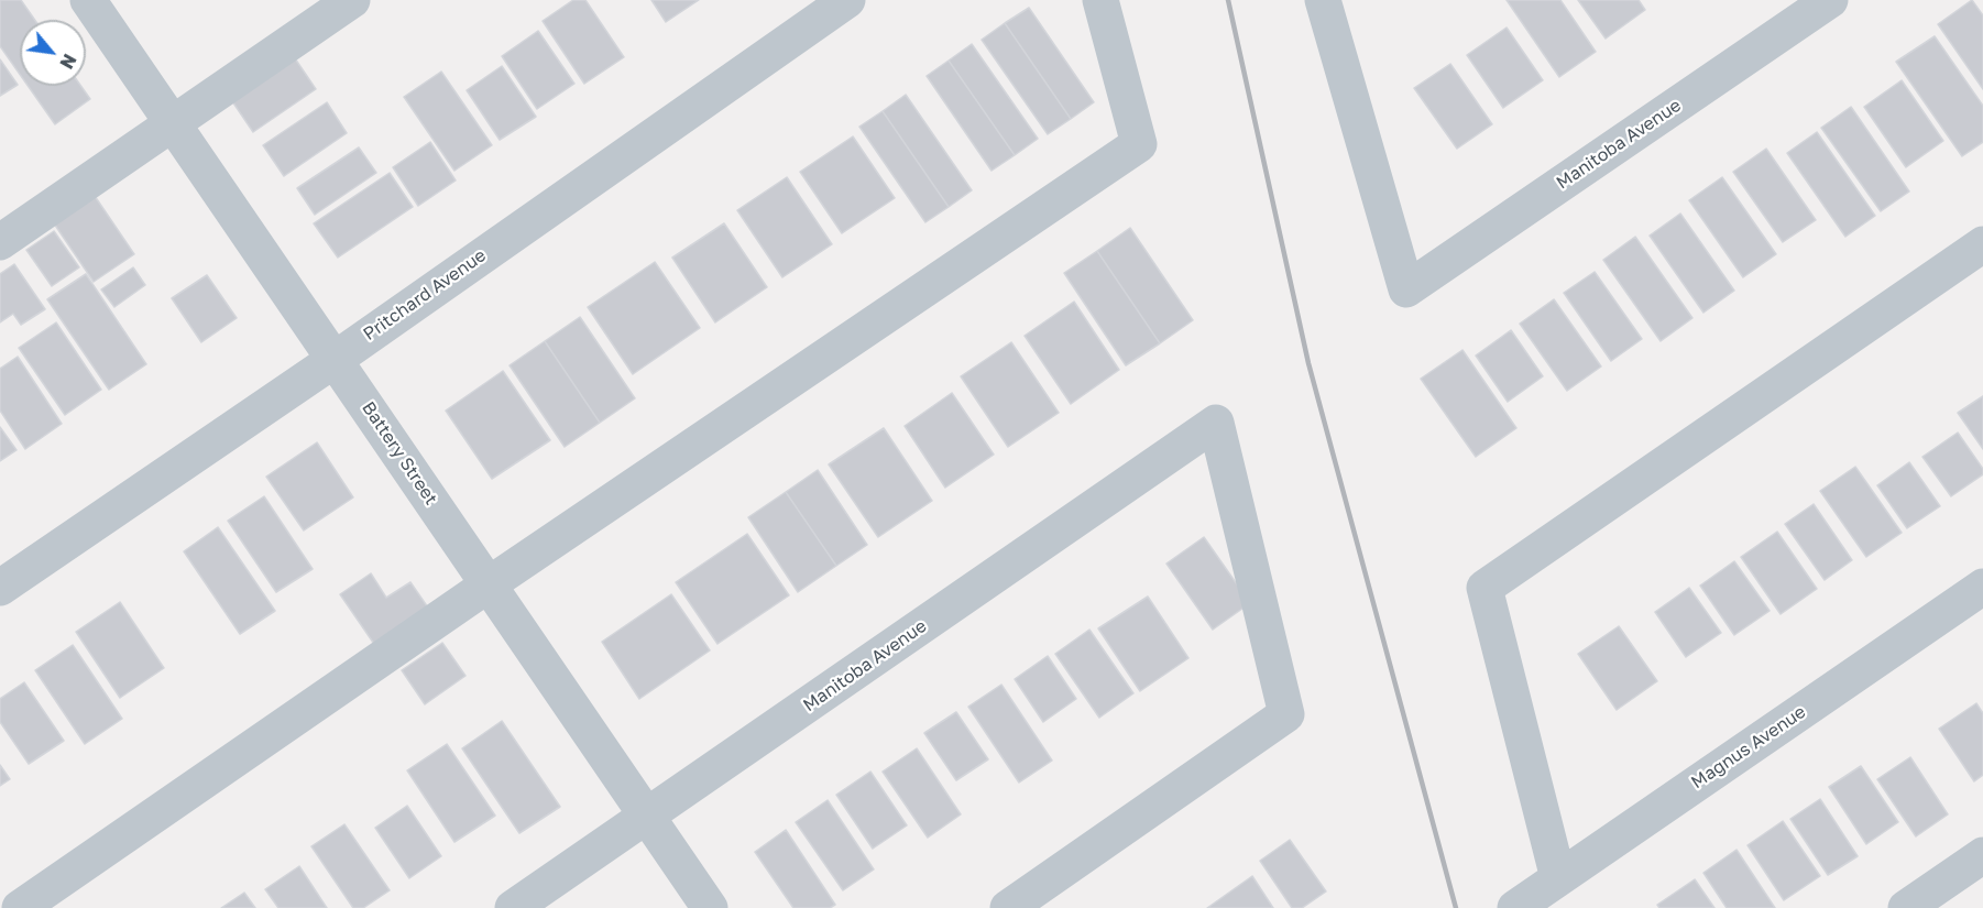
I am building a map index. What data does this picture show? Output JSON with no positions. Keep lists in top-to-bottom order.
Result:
{
  "streets": {
    "street": [
      "Manitoba Avenue",
      "Pritchard Avenue",
      "Battery Street",
      "Magnus Avenue"
    ]
  },
  "crossings": [
    ["Manitoba Avenue", "Battery Street"],
    ["Pritchard Avenue", "Battery Street"]
  ],
  "north": "bottom right"
}
